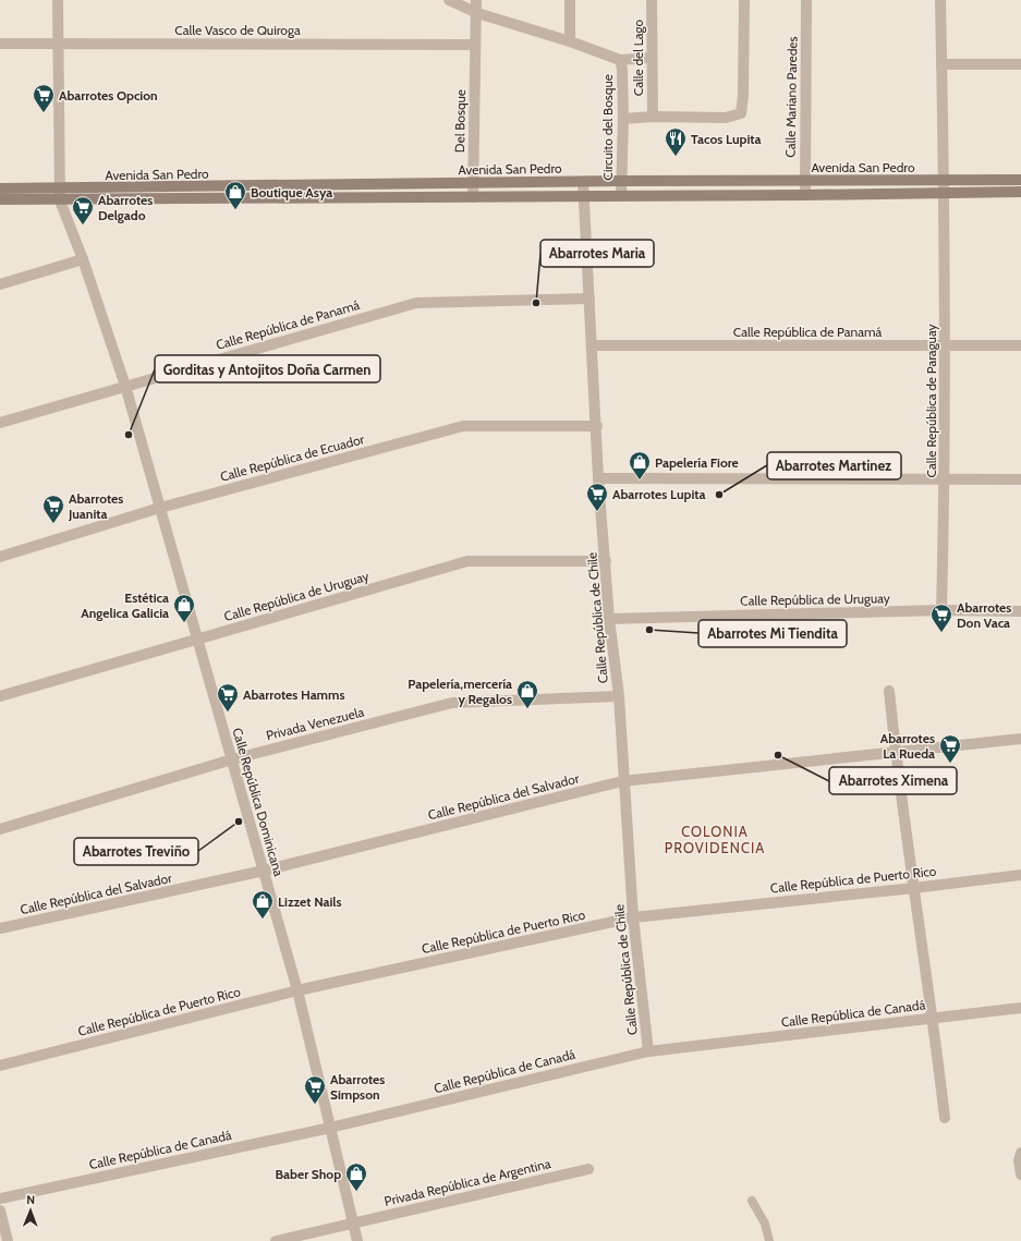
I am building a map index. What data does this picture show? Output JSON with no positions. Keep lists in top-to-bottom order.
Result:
{
  "streets": {
    "main road": ["Avenida San Pedro"],
    "street": [
      "Calle Vasco de Quiroga",
      "Calle del Lago",
      "Calle Mariano Paredes",
      "Del Bosque",
      "Circuito del Bosque",
      "Calle República de Panamá",
      "Calle República de Paraguay",
      "Calle República de Ecuador",
      "Calle República de Uruguay",
      "Calle República de Chile",
      "Privada Venezuela",
      "Calle República del Salvador",
      "Calle República Dominicana",
      "Calle República de Puerto Rico",
      "Calle República de Canadá",
      "Privada República de Argentina"
    ]
  },
  "crossings": [
    ["Calle Vasco de Quiroga", "Del Bosque"],
    ["Calle del Lago", "Circuito del Bosque"],
    ["Calle Mariano Paredes", "Avenida San Pedro"],
    ["Del Bosque", "Avenida San Pedro"],
    ["Circuito del Bosque", "Avenida San Pedro"],
    ["Avenida San Pedro", "Calle República de Paraguay"],
    ["Avenida San Pedro", "Calle República de Chile"],
    ["Avenida San Pedro", "Calle República Dominicana"],
    ["Calle República de Panamá", "Calle República de Paraguay"],
    ["Calle República de Panamá", "Calle República de Chile"],
    ["Calle República de Panamá", "Calle República Dominicana"],
    ["Calle República de Paraguay", "Calle República de Uruguay"],
    ["Calle República de Ecuador", "Calle República de Chile"],
    ["Calle República de Ecuador", "Calle República Dominicana"],
    ["Calle República de Uruguay", "Calle República de Chile"],
    ["Calle República de Uruguay", "Calle República Dominicana"],
    ["Calle República de Chile", "Privada Venezuela"],
    ["Calle República de Chile", "Calle República del Salvador"],
    ["Calle República de Chile", "Calle República de Puerto Rico"],
    ["Calle República de Chile", "Calle República de Canadá"],
    ["Privada Venezuela", "Calle República Dominicana"],
    ["Calle República del Salvador", "Calle República Dominicana"],
    ["Calle República Dominicana", "Calle República de Puerto Rico"],
    ["Calle República Dominicana", "Calle República de Canadá"],
    ["Calle República Dominicana", "Privada República de Argentina"]
  ],
  "districts": ["COLONIA PROVIDENCIA"],
  "places": {
    "supermarket": [
      "Abarrotes Opcion",
      "Abarrotes Delgado",
      "Abarrotes Lupita",
      "Abarrotes Juanita",
      "Abarrotes Don Vaca",
      "Abarrotes Hamms",
      "Abarrotes La Rueda",
      "Abarrotes Simpson"
    ],
    "restaurant": ["Tacos Lupita"],
    "shop": [
      "Boutique Asya",
      "Papelería Fiore",
      "Estética Angelica Galicia",
      "Papelería,mercería y Regalos",
      "Lizzet Nails",
      "Baber Shop"
    ],
    "other": [
      "Abarrotes Maria",
      "Gorditas y Antojitos Doña Carmen",
      "Abarrotes Martinez",
      "Abarrotes Mi Tiendita",
      "Abarrotes Ximena",
      "Abarrotes Treviño"
    ]
  },
  "north": "top"
}
